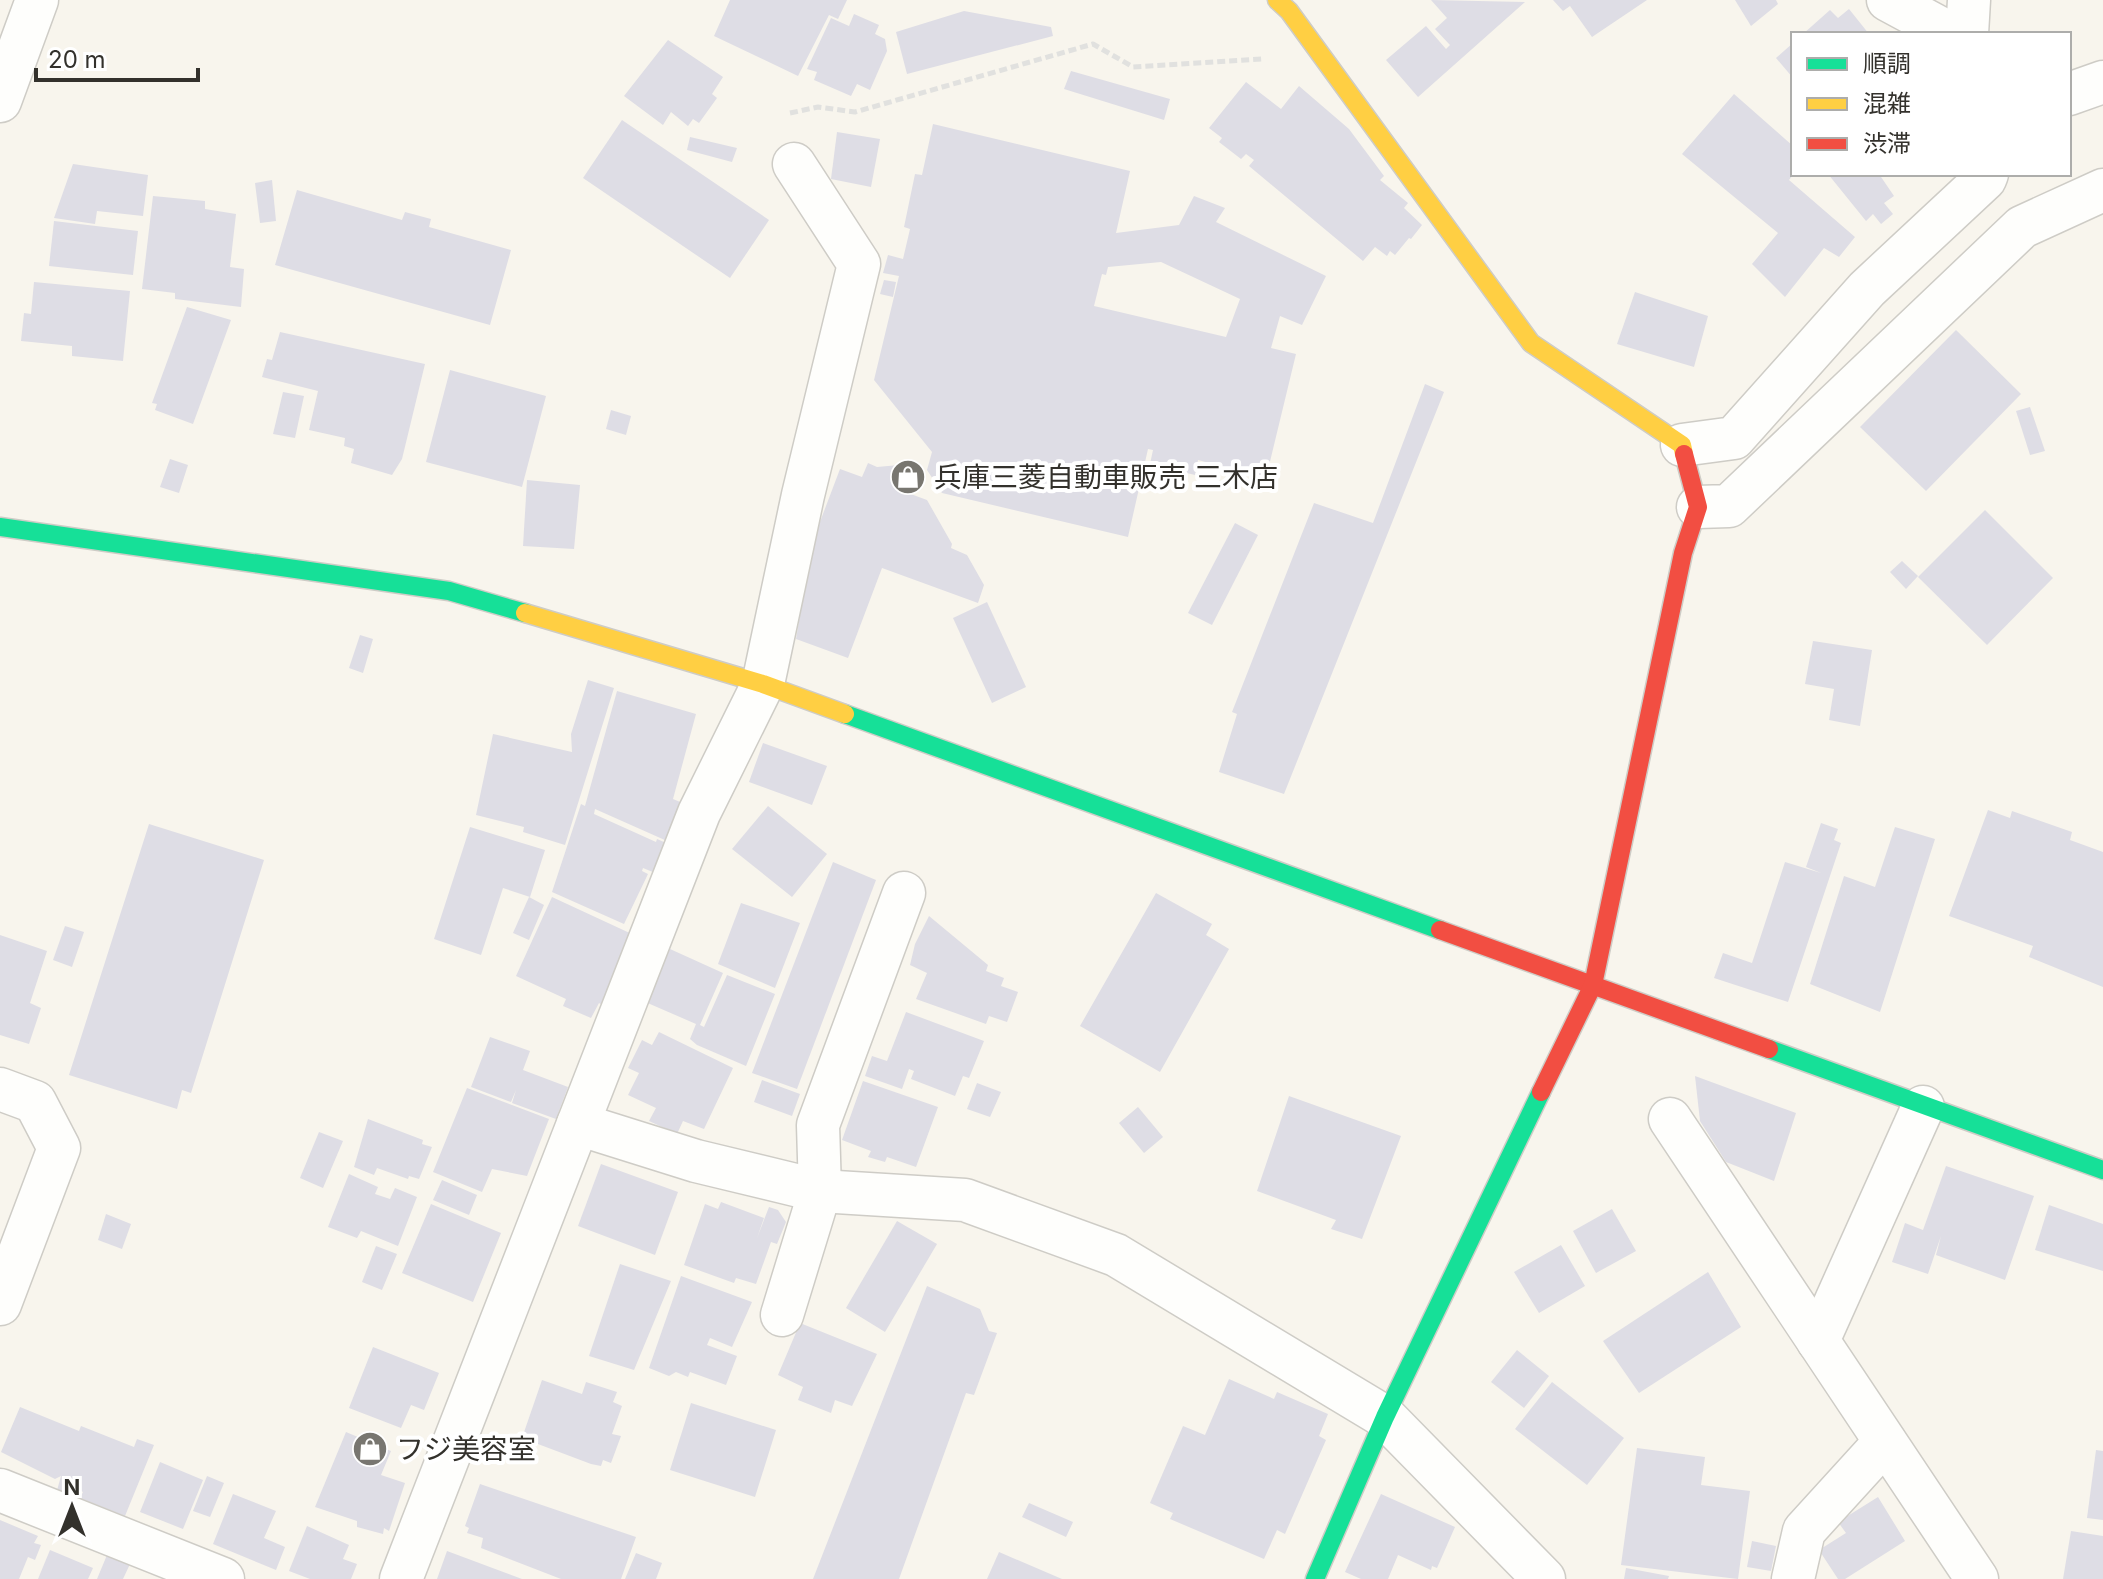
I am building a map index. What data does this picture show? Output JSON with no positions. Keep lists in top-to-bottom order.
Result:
{
  "places": {
    "shop": ["兵庫三菱自動車販売 三木店", "フジ美容室"]
  },
  "legend": ["順調", "混雑", "渋滞"],
  "scale_bar": "20 m",
  "north": "top"
}
